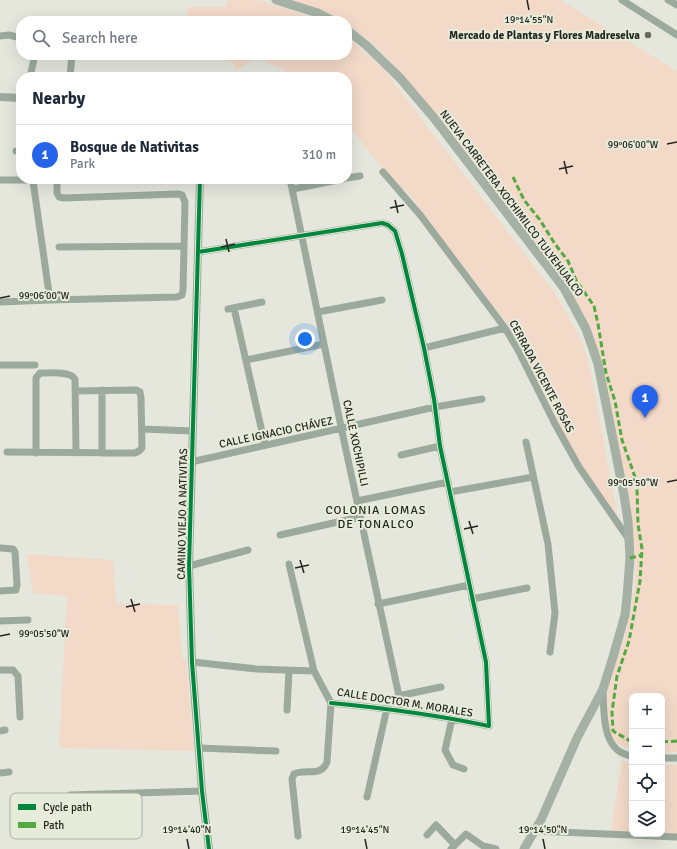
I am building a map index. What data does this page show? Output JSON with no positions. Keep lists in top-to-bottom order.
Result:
{
  "streets": {
    "main road": ["NUEVA CARRETERA XOCHIMILCO TULYEHUALCO"],
    "street": [
      "CERRADA VICENTE ROSAS",
      "CALLE IGNACIO CHÁVEZ",
      "CALLE XOCHIPILLI",
      "CAMINO VIEJO A NATIVITAS",
      "CALLE DOCTOR M. MORALES"
    ]
  },
  "crossings": [
    ["NUEVA CARRETERA XOCHIMILCO TULYEHUALCO", "CERRADA VICENTE ROSAS"],
    ["CALLE IGNACIO CHÁVEZ", "CALLE XOCHIPILLI"],
    ["CALLE IGNACIO CHÁVEZ", "CAMINO VIEJO A NATIVITAS"],
    ["CALLE XOCHIPILLI", "CALLE DOCTOR M. MORALES"]
  ],
  "districts": ["COLONIA LOMAS DE TONALCO"],
  "places": ["Mercado de Plantas y Flores Madreselva"],
  "legend": ["Cycle path", "Path"],
  "page": {
    "search": "Search here",
    "heading": "Nearby",
    "list": [
      {
        "mark": "1",
        "name": "Bosque de Nativitas",
        "note": "Park",
        "value": "310 m"
      }
    ],
    "pins": "1",
    "map_buttons": ["+", "−"]
  },
  "coordinates": [
    "19°14'55\"N",
    "99°06'00\"W",
    "99°05'50\"W",
    "19°14'40\"N",
    "19°14'45\"N",
    "19°14'50\"N"
  ]
}
